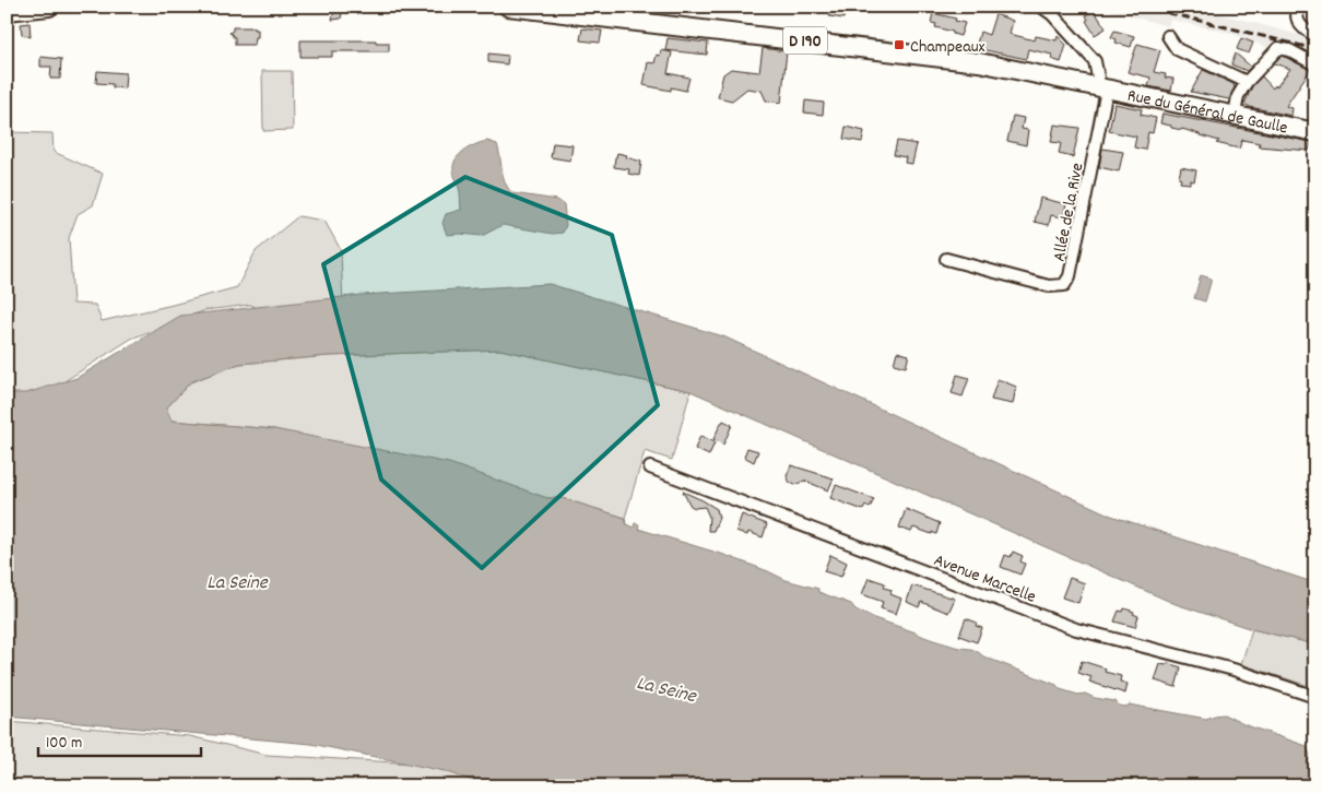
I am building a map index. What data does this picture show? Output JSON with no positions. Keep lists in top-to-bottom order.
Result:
{
  "streets": {
    "main road": ["D 190", "Rue du Général de Gaulle"],
    "street": ["Allée de la Rive", "Avenue Marcelle"]
  },
  "crossings": [
    ["D 190", "Rue du Général de Gaulle"],
    ["D 190", "Allée de la Rive"],
    ["Rue du Général de Gaulle", "Allée de la Rive"]
  ],
  "water": ["La Seine"],
  "places": {
    "transit": ["Champeaux"]
  },
  "scale_bar": "100 m"
}
